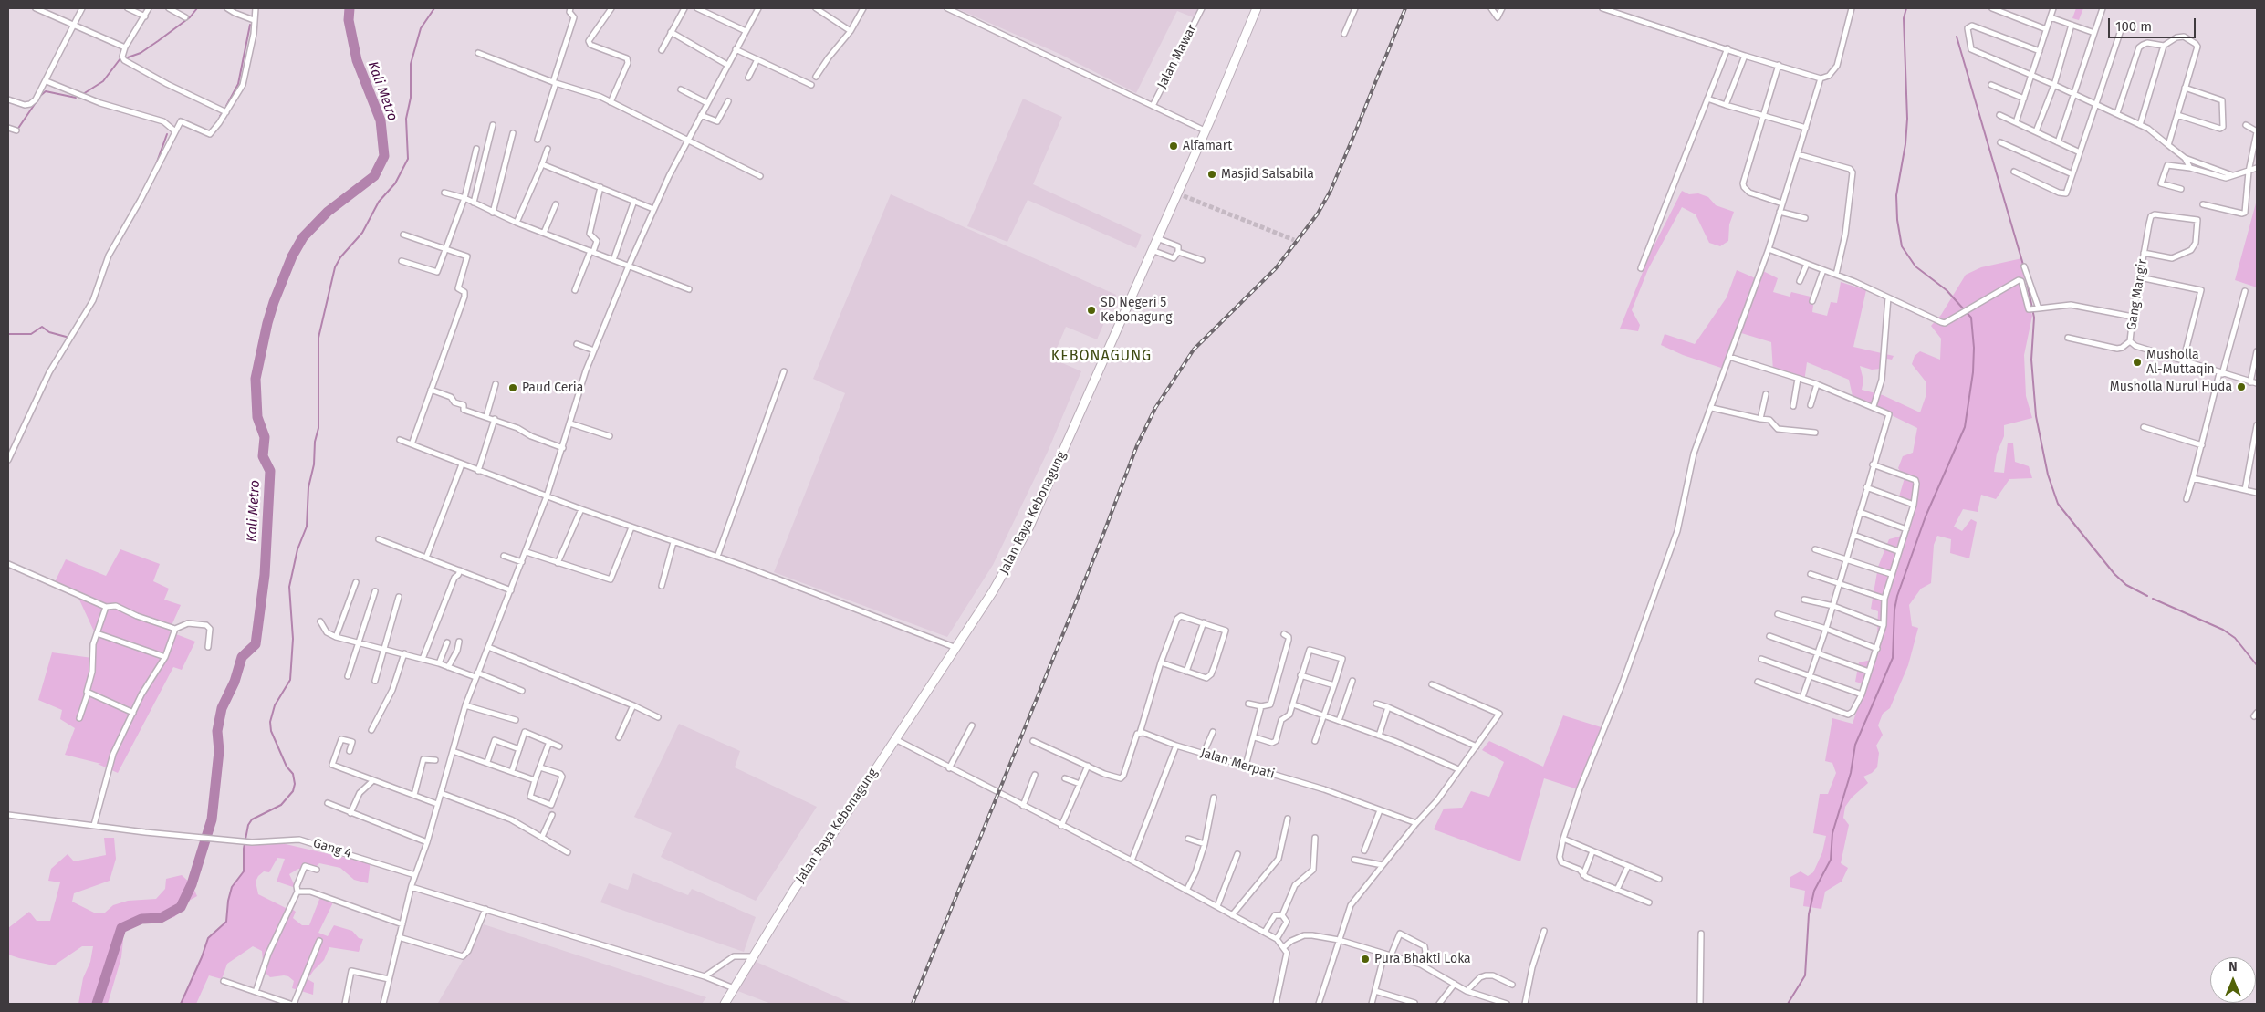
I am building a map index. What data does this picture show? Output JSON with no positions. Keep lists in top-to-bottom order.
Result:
{
  "streets": {
    "highway": ["Jalan Raya Kebonagung"],
    "street": [
      "Jalan Mawar",
      "Gang Mangir",
      "Jalan Merpati",
      "Gang 4"
    ]
  },
  "districts": ["KEBONAGUNG"],
  "water": ["Kali Metro"],
  "places": [
    "Alfamart",
    "Masjid Salsabila",
    "SD Negeri 5 Kebonagung",
    "Musholla Al-Muttaqin",
    "Musholla Nurul Huda",
    "Paud Ceria",
    "Pura Bhakti Loka"
  ],
  "scale_bar": "100 m",
  "north": "top"
}
